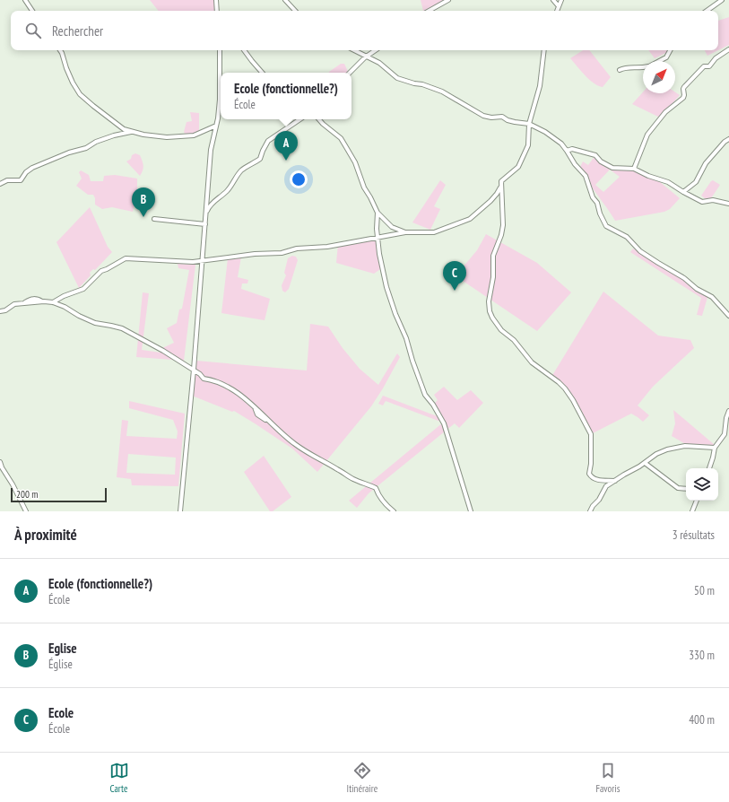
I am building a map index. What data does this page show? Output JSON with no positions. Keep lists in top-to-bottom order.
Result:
{
  "scale_bar": "200 m",
  "north": "top right",
  "page": {
    "search": "Rechercher",
    "popup": ["Ecole (fonctionnelle?)", "École"],
    "pins": ["A", "B", "C"],
    "scale": "200 m",
    "heading": ["À proximité", "3 résultats"],
    "list": [
      {
        "mark": "A",
        "name": "Ecole (fonctionnelle?)",
        "note": "École",
        "value": "50 m"
      },
      {
        "mark": "B",
        "name": "Eglise",
        "note": "Église",
        "value": "330 m"
      },
      {
        "mark": "C",
        "name": "Ecole",
        "note": "École",
        "value": "400 m"
      }
    ],
    "nav": ["Carte", "Itinéraire", "Favoris"]
  }
}
